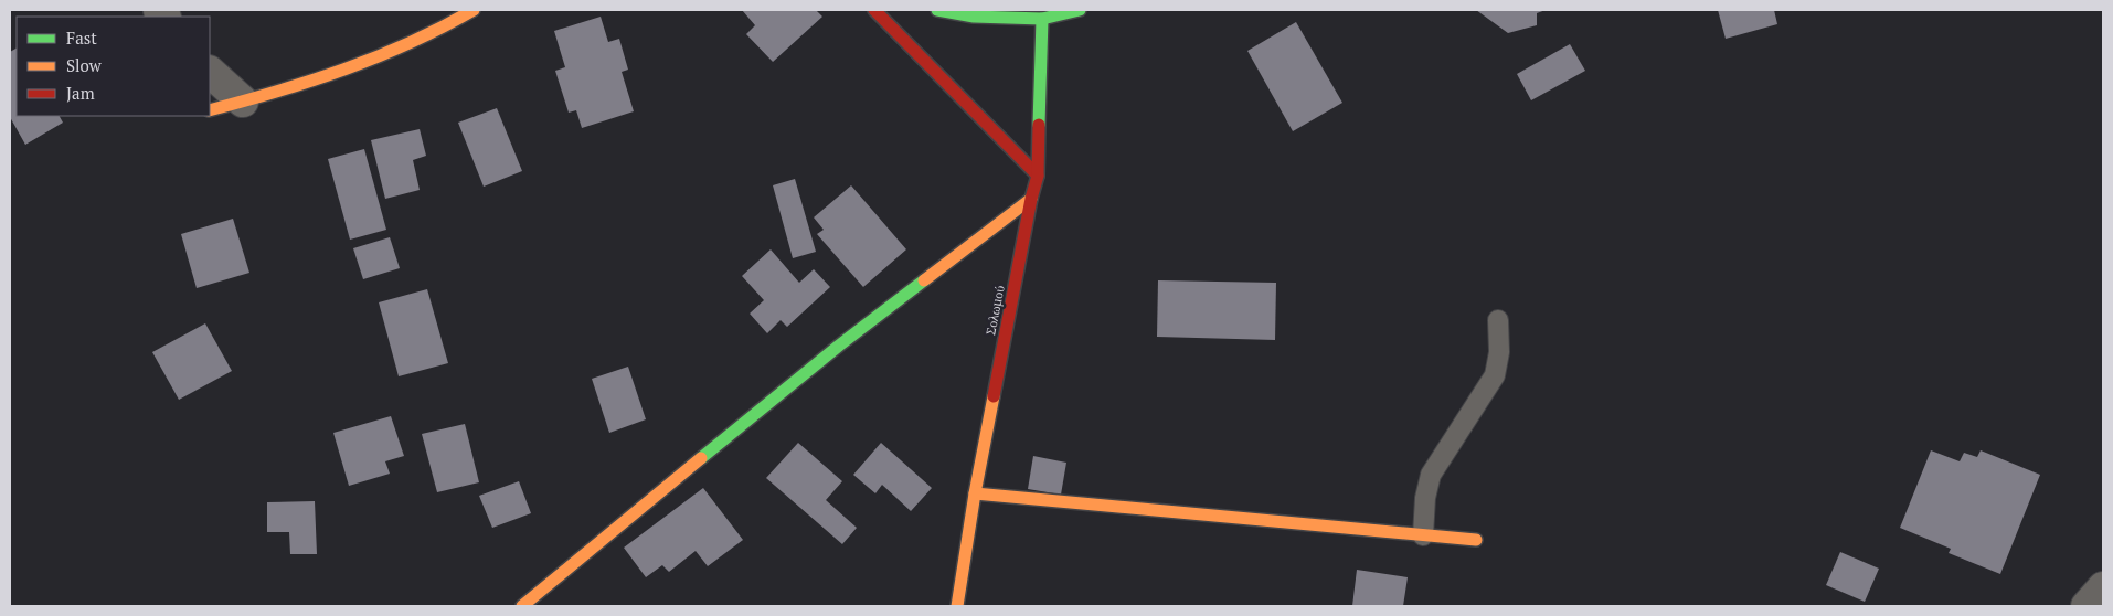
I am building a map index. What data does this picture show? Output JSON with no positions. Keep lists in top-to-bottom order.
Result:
{
  "streets": {
    "street": ["Σολωμού"]
  },
  "legend": ["Fast", "Slow", "Jam"]
}
